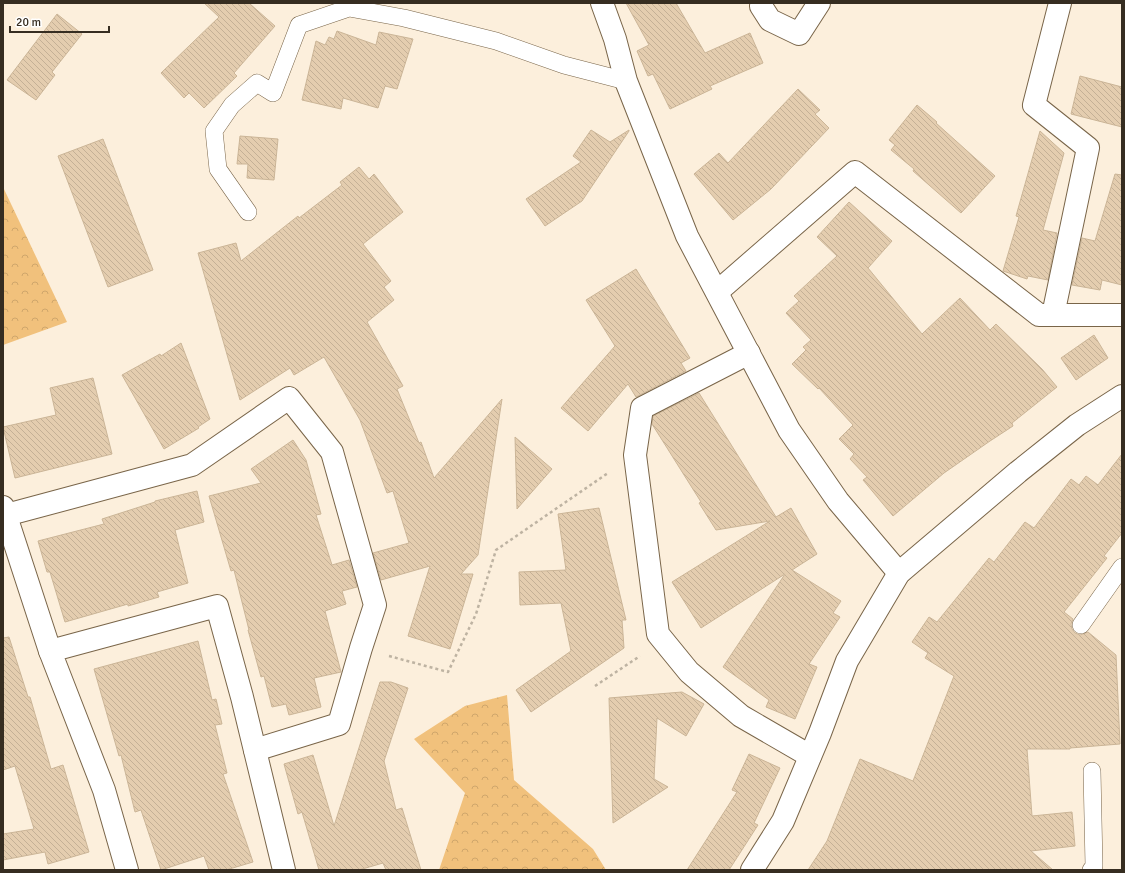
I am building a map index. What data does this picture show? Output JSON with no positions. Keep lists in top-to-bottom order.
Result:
{
  "scale_bar": "20 m"
}
